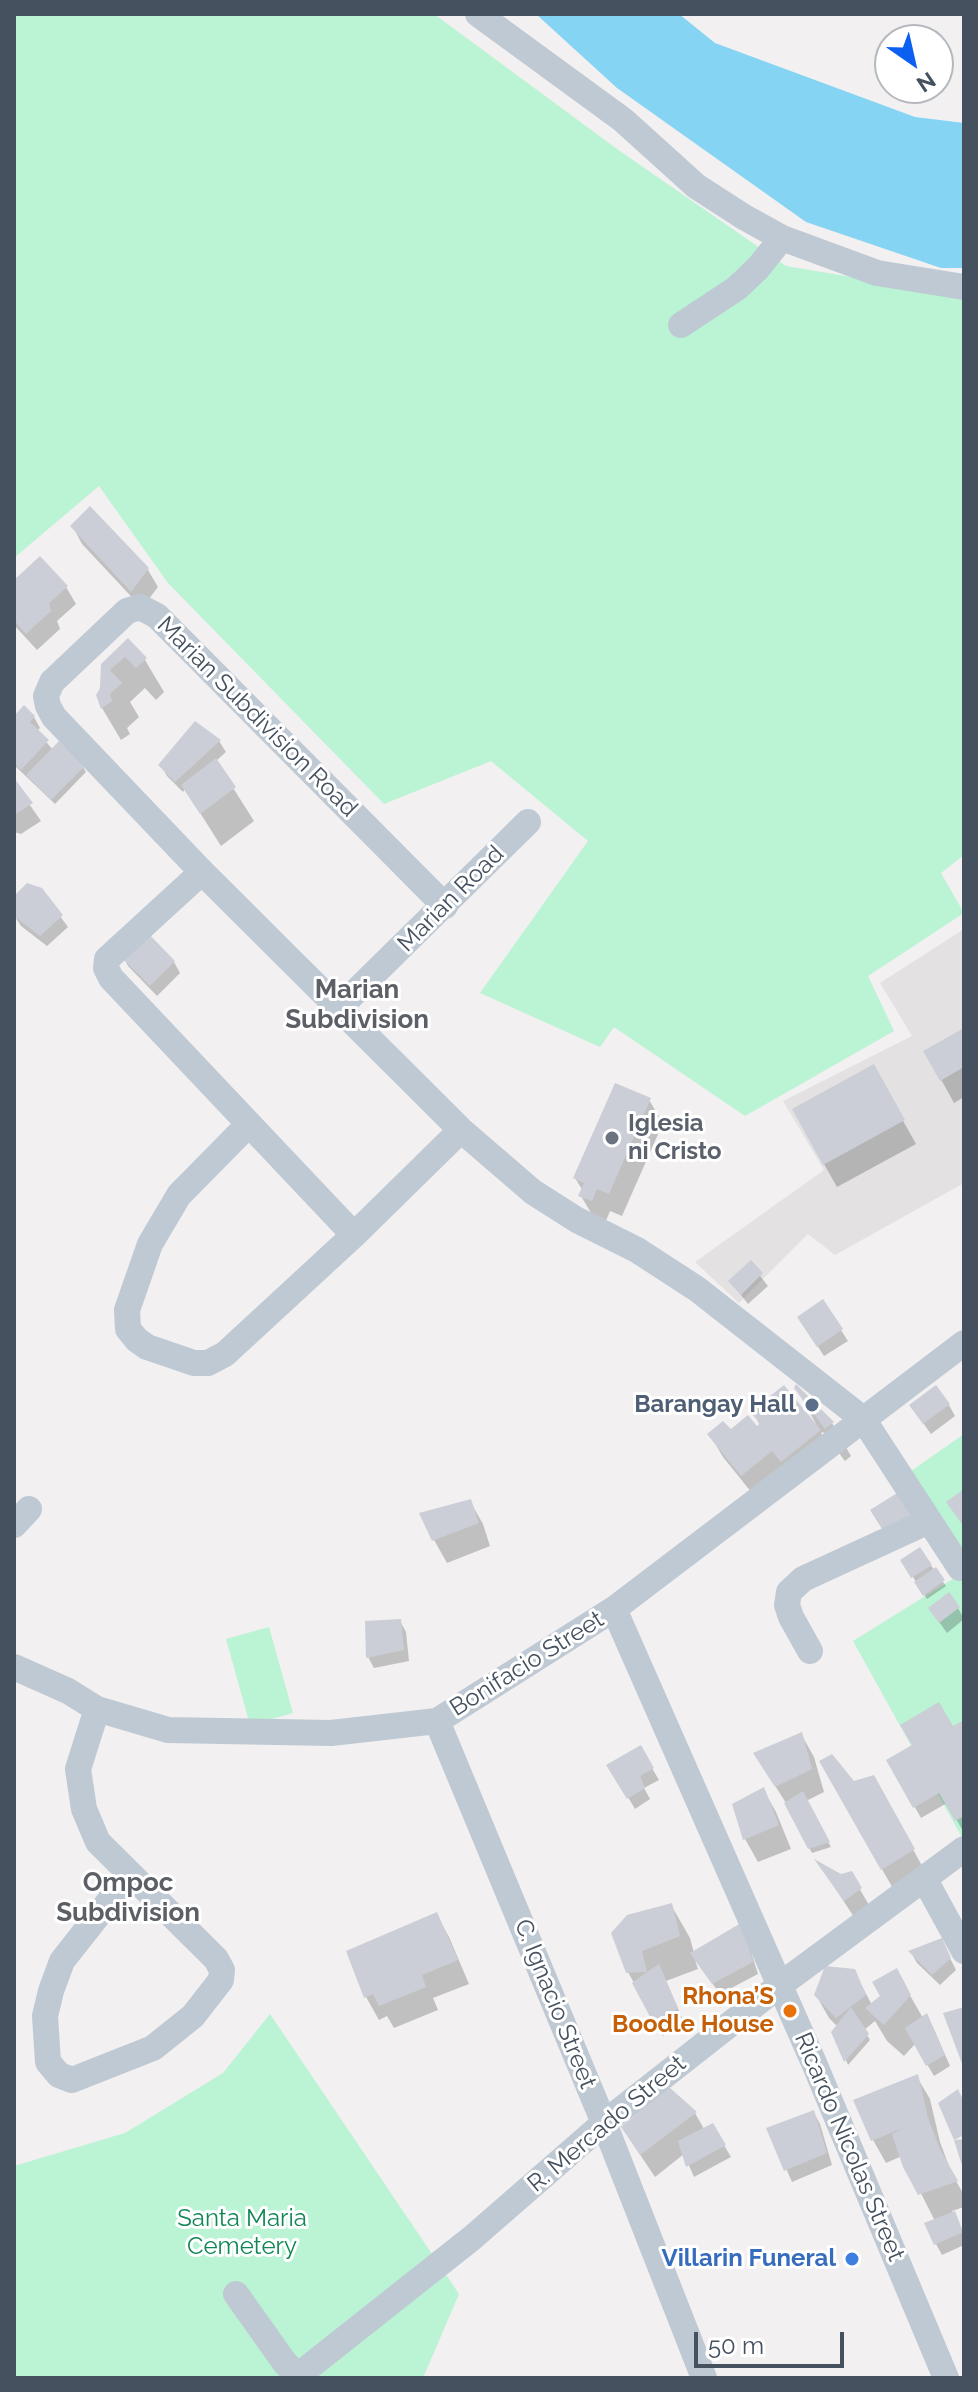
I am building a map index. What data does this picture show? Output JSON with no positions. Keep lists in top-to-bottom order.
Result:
{
  "streets": {
    "street": [
      "Marian Subdivision Road",
      "Marian Road",
      "Bonifacio Street",
      "C. Ignacio Street",
      "R. Mercado Street",
      "Ricardo Nicolas Street"
    ]
  },
  "crossings": [
    ["Marian Subdivision Road", "Marian Road"],
    ["Bonifacio Street", "C. Ignacio Street"],
    ["Bonifacio Street", "Ricardo Nicolas Street"],
    ["C. Ignacio Street", "R. Mercado Street"],
    ["R. Mercado Street", "Ricardo Nicolas Street"]
  ],
  "districts": ["Marian Subdivision", "Ompoc Subdivision"],
  "parks": ["Santa Maria Cemetery"],
  "places": [
    "Iglesia ni Cristo",
    "Barangay Hall",
    "Rhona’S Boodle House",
    "Villarin Funeral"
  ],
  "scale_bar": "50 m",
  "north": "bottom right"
}
